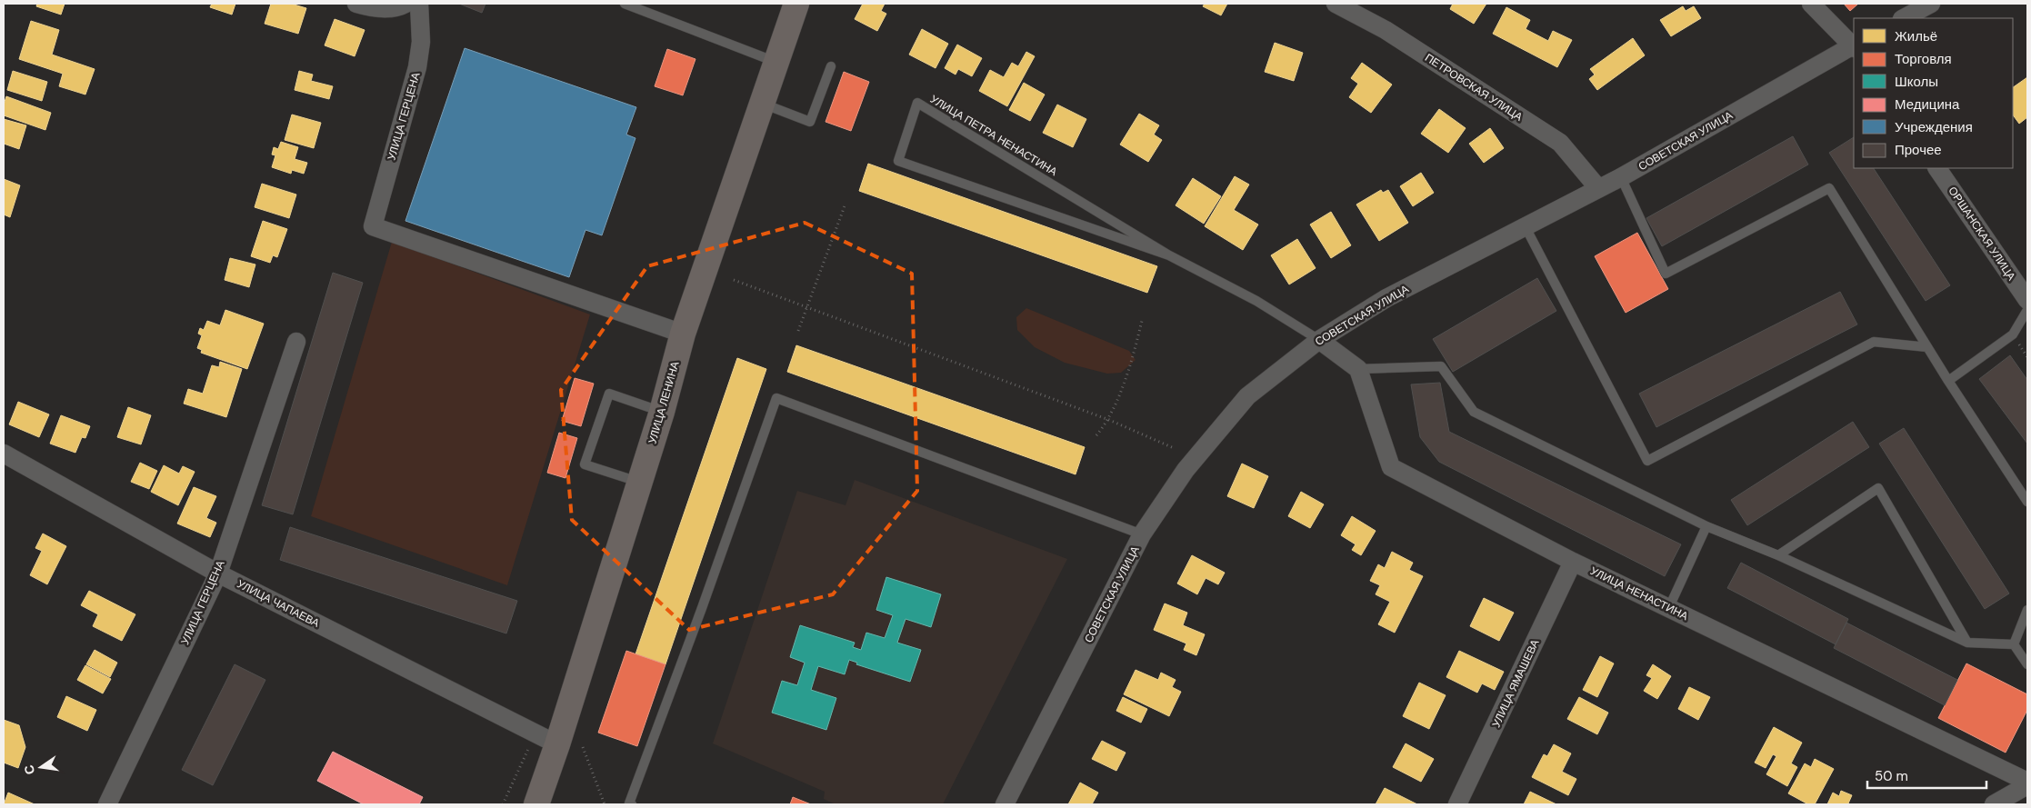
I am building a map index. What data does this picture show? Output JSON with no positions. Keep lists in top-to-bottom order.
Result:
{
  "streets": {
    "main road": ["УЛИЦА ЛЕНИНА"],
    "street": [
      "ПЕТРОВСКАЯ УЛИЦА",
      "УЛИЦА ГЕРЦЕНА",
      "СОВЕТСКАЯ УЛИЦА",
      "ОРШАНСКАЯ УЛИЦА",
      "УЛИЦА НЕНАСТИНА",
      "УЛИЦА ЧАПАЕВА",
      "УЛИЦА ЯМАШЕВА"
    ],
    "lane": ["УЛИЦА ПЕТРА НЕНАСТИНА"]
  },
  "crossings": [
    ["ПЕТРОВСКАЯ УЛИЦА", "СОВЕТСКАЯ УЛИЦА"],
    ["УЛИЦА ГЕРЦЕНА", "УЛИЦА ЛЕНИНА"],
    ["УЛИЦА ГЕРЦЕНА", "УЛИЦА ЧАПАЕВА"],
    ["УЛИЦА ПЕТРА НЕНАСТИНА", "СОВЕТСКАЯ УЛИЦА"],
    ["УЛИЦА ЛЕНИНА", "УЛИЦА ЧАПАЕВА"],
    ["УЛИЦА НЕНАСТИНА", "УЛИЦА ЯМАШЕВА"]
  ],
  "legend": [
    "Жильё",
    "Торговля",
    "Школы",
    "Медицина",
    "Учреждения",
    "Прочее"
  ],
  "scale_bar": "50 m",
  "north": "left"
}
